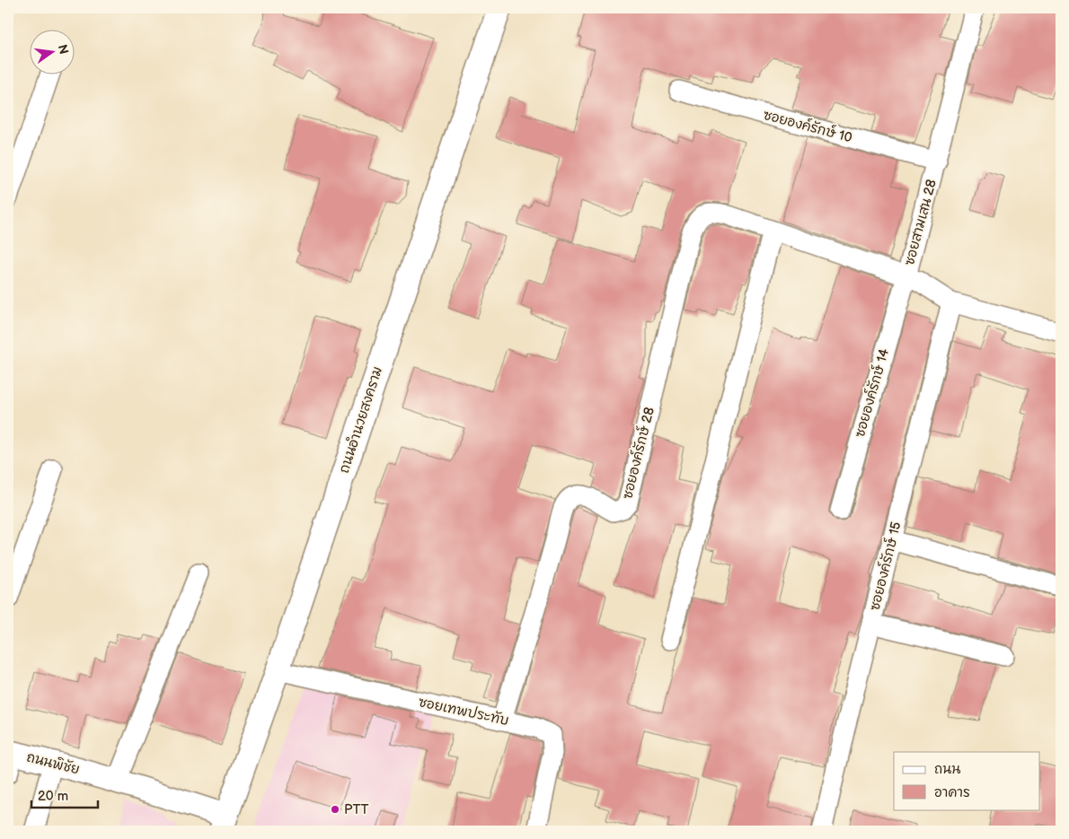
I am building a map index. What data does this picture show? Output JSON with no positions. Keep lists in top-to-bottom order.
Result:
{
  "streets": {
    "street": [
      "ซอยองค์รักษ์ 10",
      "ซอยสามเสน 28",
      "ซอยองค์รักษ์ 14",
      "ถนนอำนวยสงคราม",
      "ซอยองค์รักษ์ 28",
      "ซอยองค์รักษ์ 15",
      "ซอยเทพประทับ",
      "ถนนพิชัย"
    ]
  },
  "crossings": [
    ["ซอยองค์รักษ์ 10", "ซอยสามเสน 28"],
    ["ซอยสามเสน 28", "ซอยองค์รักษ์ 14"],
    ["ซอยสามเสน 28", "ซอยองค์รักษ์ 28"],
    ["ซอยสามเสน 28", "ซอยองค์รักษ์ 15"],
    ["ซอยองค์รักษ์ 14", "ซอยองค์รักษ์ 28"],
    ["ถนนอำนวยสงคราม", "ซอยเทพประทับ"],
    ["ถนนอำนวยสงคราม", "ถนนพิชัย"],
    ["ซอยองค์รักษ์ 28", "ซอยเทพประทับ"]
  ],
  "places": ["PTT"],
  "legend": ["ถนน", "อาคาร"],
  "scale_bar": "20 m",
  "north": "right"
}
